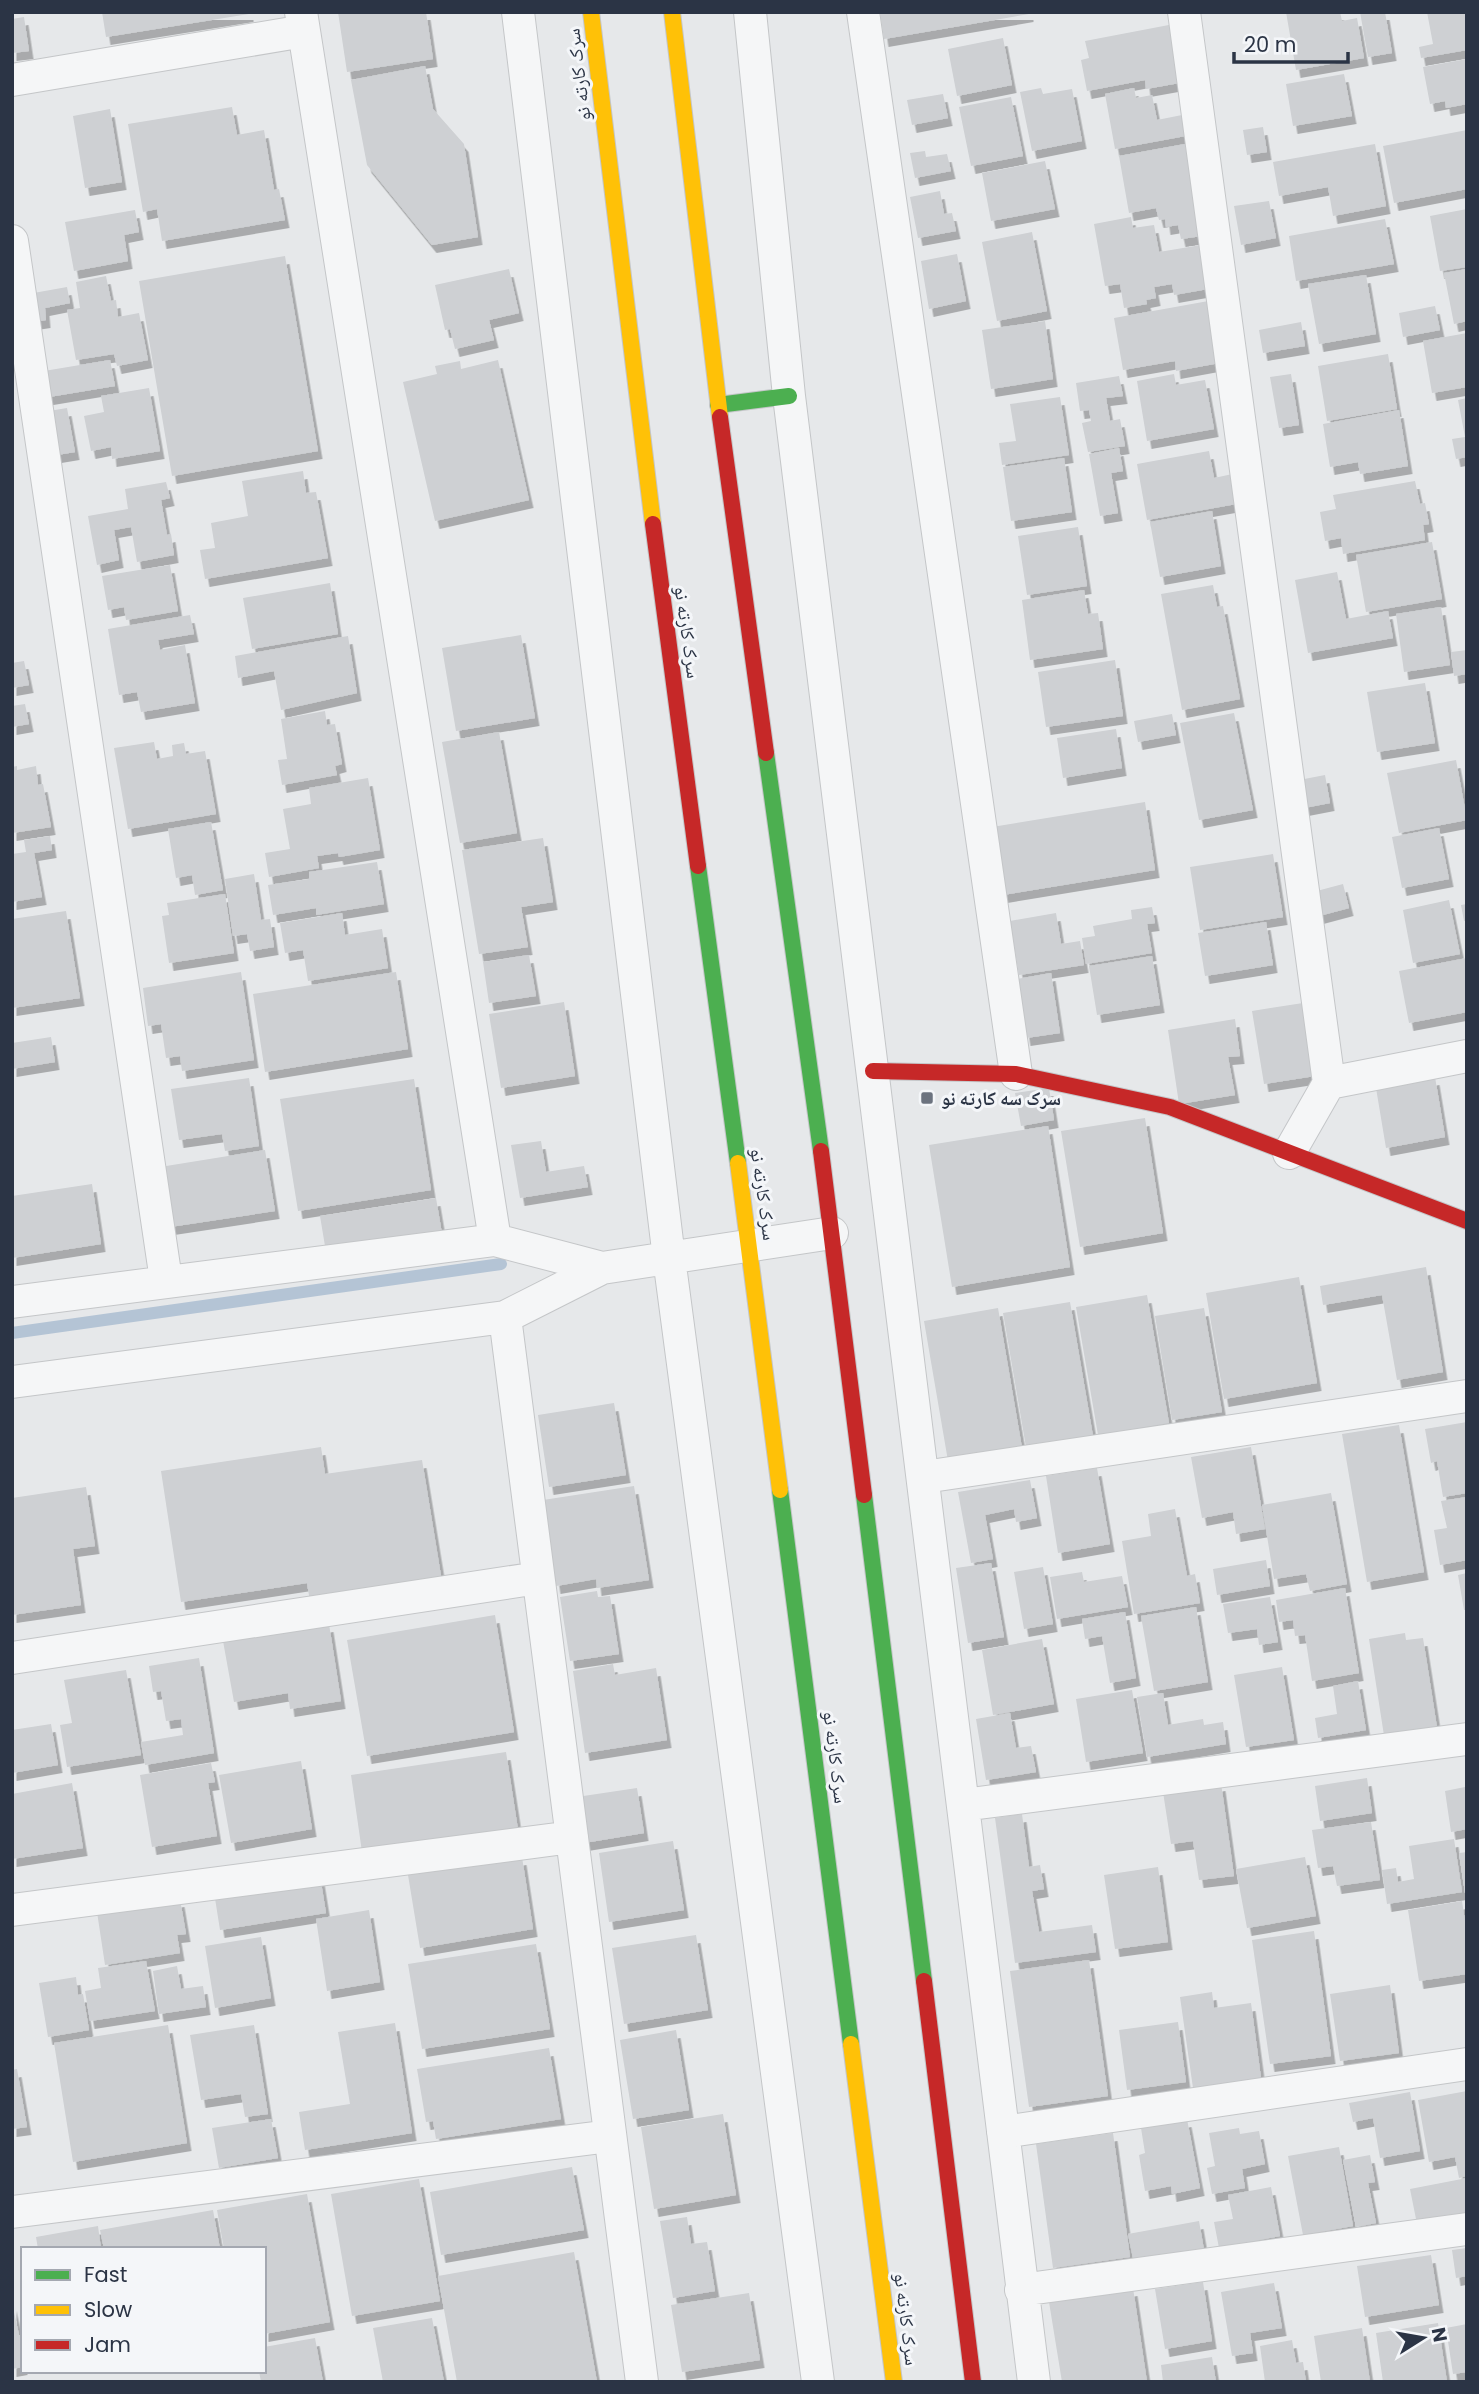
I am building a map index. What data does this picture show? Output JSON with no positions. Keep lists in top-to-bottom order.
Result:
{
  "streets": {
    "main road": ["سرک کارته نو"]
  },
  "places": {
    "transit": ["سرک سه کارته نو"]
  },
  "legend": ["Fast", "Slow", "Jam"],
  "scale_bar": "20 m",
  "north": "right"
}
